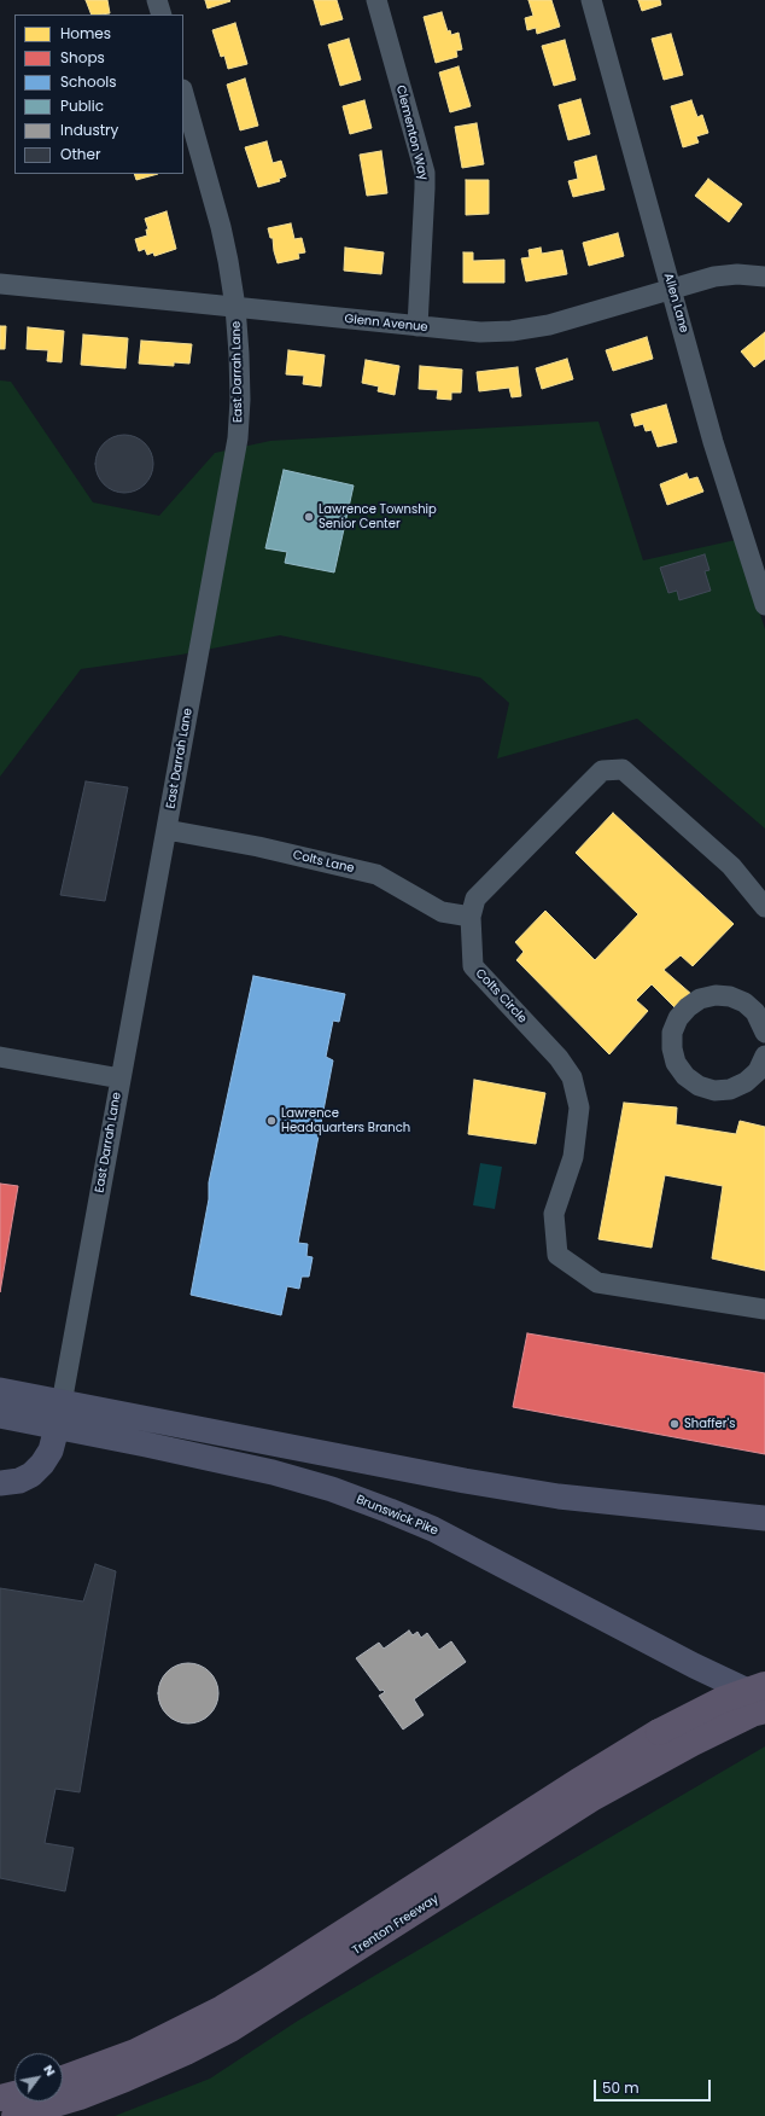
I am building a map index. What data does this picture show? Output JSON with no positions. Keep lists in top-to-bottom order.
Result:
{
  "streets": {
    "highway": ["Trenton Freeway"],
    "main road": ["Brunswick Pike"],
    "street": [
      "Clementon Way",
      "Allen Lane",
      "Glenn Avenue",
      "East Darrah Lane",
      "Colts Lane",
      "Colts Circle"
    ]
  },
  "crossings": [
    ["Clementon Way", "Glenn Avenue"],
    ["Allen Lane", "Glenn Avenue"],
    ["Glenn Avenue", "East Darrah Lane"],
    ["East Darrah Lane", "Colts Lane"],
    ["East Darrah Lane", "Brunswick Pike"],
    ["Colts Lane", "Colts Circle"]
  ],
  "places": ["Lawrence Township Senior Center", "Lawrence Headquarters Branch", "Shaffer's"],
  "legend": [
    "Homes",
    "Shops",
    "Schools",
    "Public",
    "Industry",
    "Other"
  ],
  "scale_bar": "50 m",
  "north": "top right"
}
